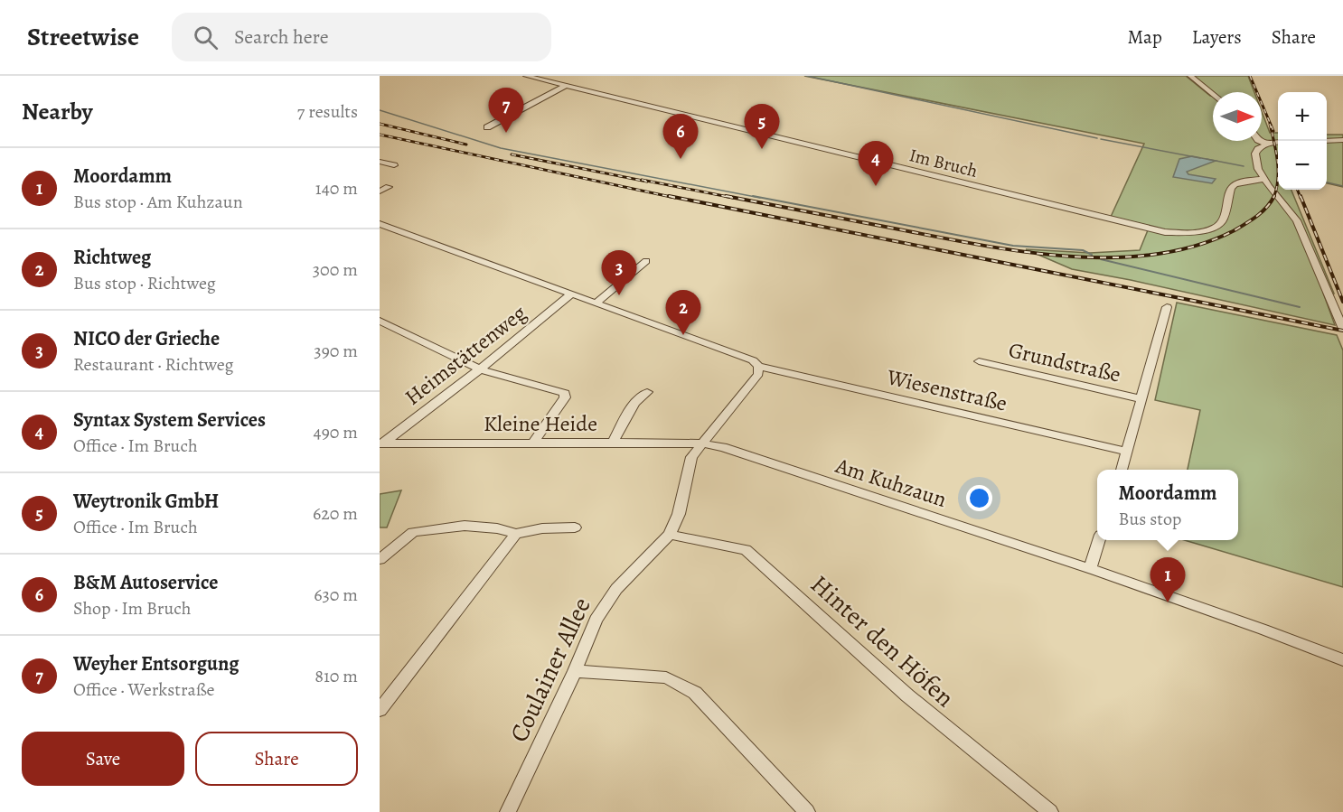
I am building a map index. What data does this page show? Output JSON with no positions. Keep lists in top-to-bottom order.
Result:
{
  "streets": {
    "street": [
      "Im Bruch",
      "Heimstättenweg",
      "Grundstraße",
      "Wiesenstraße",
      "Kleine Heide",
      "Am Kuhzaun",
      "Hinter den Höfen",
      "Coulainer Allee"
    ]
  },
  "crossings": [
    ["Heimstättenweg", "Wiesenstraße"],
    ["Heimstättenweg", "Kleine Heide"],
    ["Wiesenstraße", "Coulainer Allee"],
    ["Kleine Heide", "Am Kuhzaun"],
    ["Kleine Heide", "Coulainer Allee"],
    ["Am Kuhzaun", "Coulainer Allee"],
    ["Hinter den Höfen", "Coulainer Allee"]
  ],
  "north": "right",
  "page": {
    "header": "Streetwise",
    "search": "Search here",
    "nav": ["Map", "Layers", "Share"],
    "heading": ["Nearby", "7 results"],
    "pins": [
      "7",
      "5",
      "6",
      "4",
      "3",
      "2",
      "1"
    ],
    "map_buttons": ["+", "−"],
    "list": [
      {
        "mark": "1",
        "name": "Moordamm",
        "note": "Bus stop · Am Kuhzaun",
        "value": "140 m"
      },
      {
        "mark": "2",
        "name": "Richtweg",
        "note": "Bus stop · Richtweg",
        "value": "300 m"
      },
      {
        "mark": "3",
        "name": "NICO der Grieche",
        "note": "Restaurant · Richtweg",
        "value": "390 m"
      },
      {
        "mark": "4",
        "name": "Syntax System Services",
        "note": "Office · Im Bruch",
        "value": "490 m"
      },
      {
        "mark": "5",
        "name": "Weytronik GmbH",
        "note": "Office · Im Bruch",
        "value": "620 m"
      },
      {
        "mark": "6",
        "name": "B&M Autoservice",
        "note": "Shop · Im Bruch",
        "value": "630 m"
      },
      {
        "mark": "7",
        "name": "Weyher Entsorgung",
        "note": "Office · Werkstraße",
        "value": "810 m"
      }
    ],
    "popup": ["Moordamm", "Bus stop"],
    "buttons": ["Save", "Share"]
  }
}
